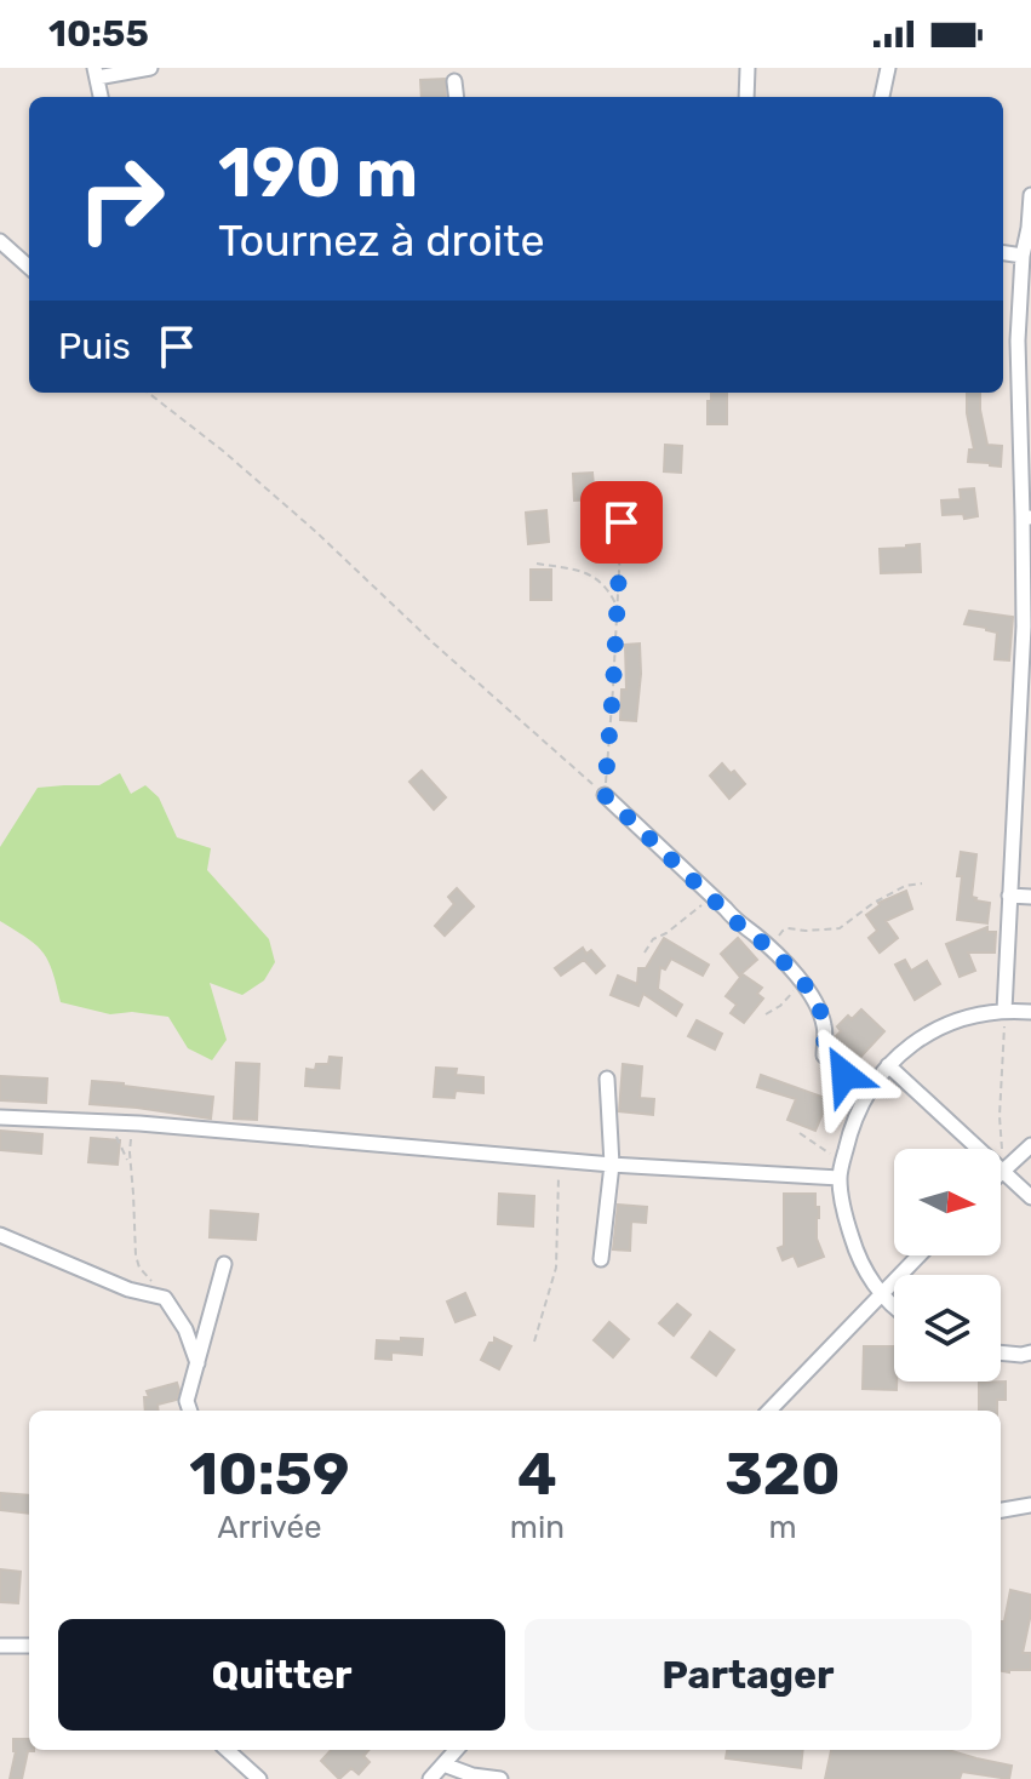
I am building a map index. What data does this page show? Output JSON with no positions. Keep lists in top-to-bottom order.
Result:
{
  "north": "right",
  "page": {
    "status": "10:55",
    "turn": ["190 m", "Tournez à droite"],
    "then": "Puis",
    "eta": [
      "10:59",
      "Arrivée",
      "4",
      "min",
      "320",
      "m"
    ],
    "buttons": ["Quitter", "Partager"]
  }
}
